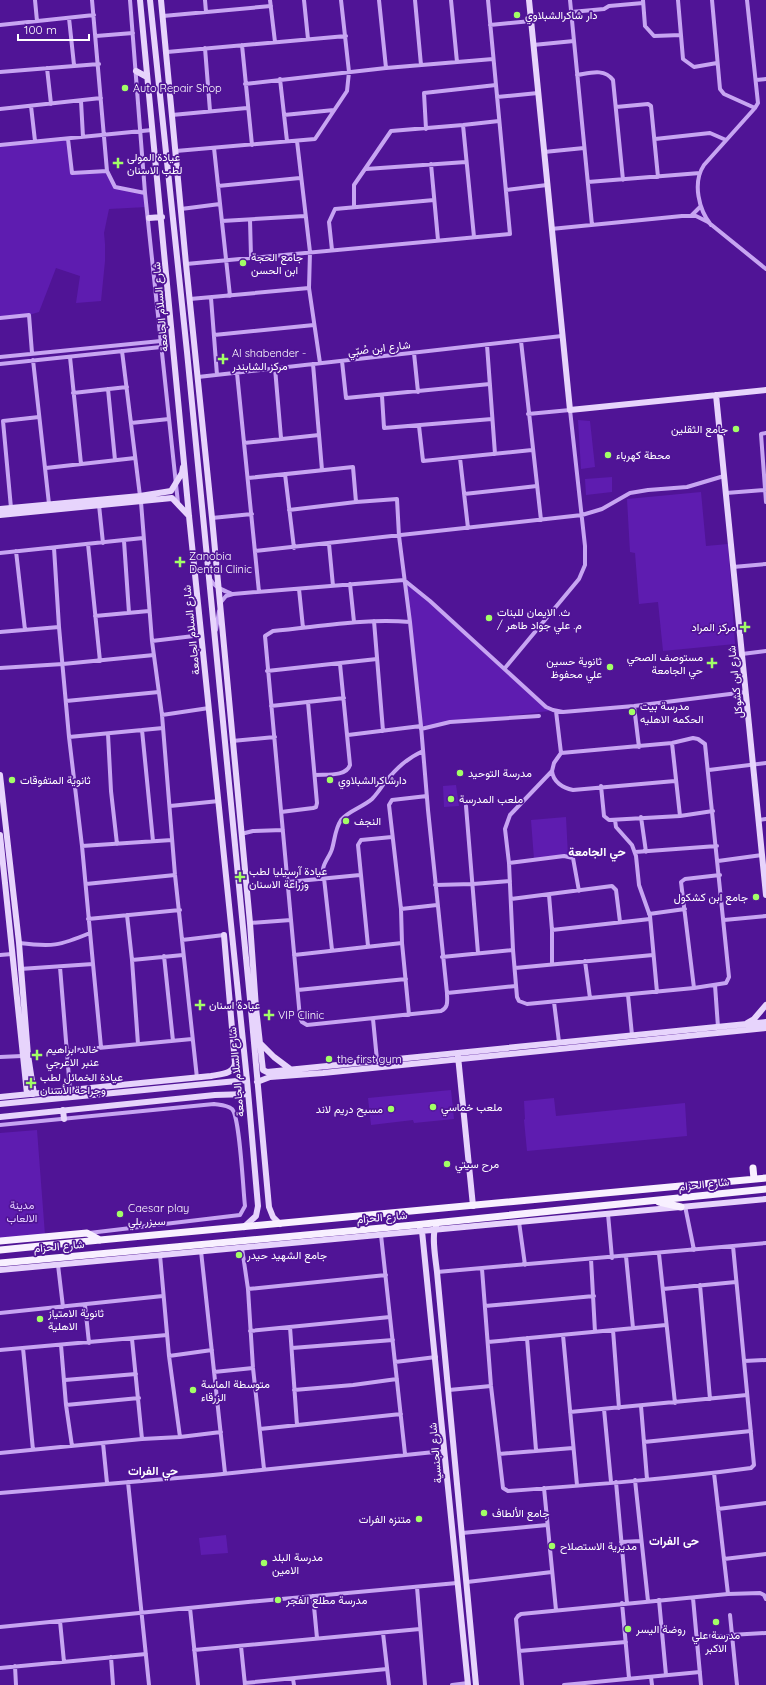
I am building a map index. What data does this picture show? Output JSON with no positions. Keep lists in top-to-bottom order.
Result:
{
  "streets": {
    "main road": ["شارع الحزام"],
    "street": [
      "شارع السلام الجامعة",
      "شارع ابن صُبّي",
      "شارع ابن كشوكل",
      "شارع الجنسية"
    ]
  },
  "crossings": [
    ["شارع السلام الجامعة", "شارع الحزام"]
  ],
  "districts": ["حي الجامعة", "حي الفرات", "حی الفرات"],
  "parks": ["مدينة الالعاب"],
  "places": {
    "other": [
      "دار شاكرالشبلاوي",
      "Auto Repair Shop",
      "جامع الحجة ابن الحسن",
      "جامع الثقلين",
      "محطة كهرباء",
      "ث. الايمان للبنات / م. علي جواد طاهر",
      "ثانوية حسين علي محفوظ",
      "مدرسة بيت الحكمه الاهليه",
      "مدرسة التوحيد",
      "ثانوية المتفوقات",
      "دارشاكرالشبلاوي",
      "ملعب المدرسة",
      "النجف",
      "جامع ابن كشكول",
      "the first gym",
      "ملعب خماسي",
      "مسبح دريم لاند",
      "مرح سيتي",
      "Caesar play سيزر بلي",
      "جامع الشهيد حيدر",
      "ثانوية الامتياز الاهلية",
      "متوسطة الماسة الزرقاء",
      "جامع الألطاف",
      "متنزه الفرات",
      "مديرية الاستصلاح",
      "مدرسة البلد الامين",
      "مدرسة مطلع الفجر",
      "مدرسة علي الاكبر",
      "روضة اليسر"
    ],
    "health": [
      "عيادة المولى لطب الاسنان",
      "Al shabender - مركز الشابندر",
      "Zanobia Dental Clinic",
      "مركز المراد",
      "مستوصف الصحي حي الجامعة",
      "عيادة آرسيليا لطب وزراعة الاسنان",
      "عيادة اسنان",
      "VIP Clinic",
      "خالد ابراهيم عنبر الاعرجي",
      "عيادة الخمائل لطب وجراحة الأسنان"
    ]
  },
  "scale_bar": "100 m"
}
